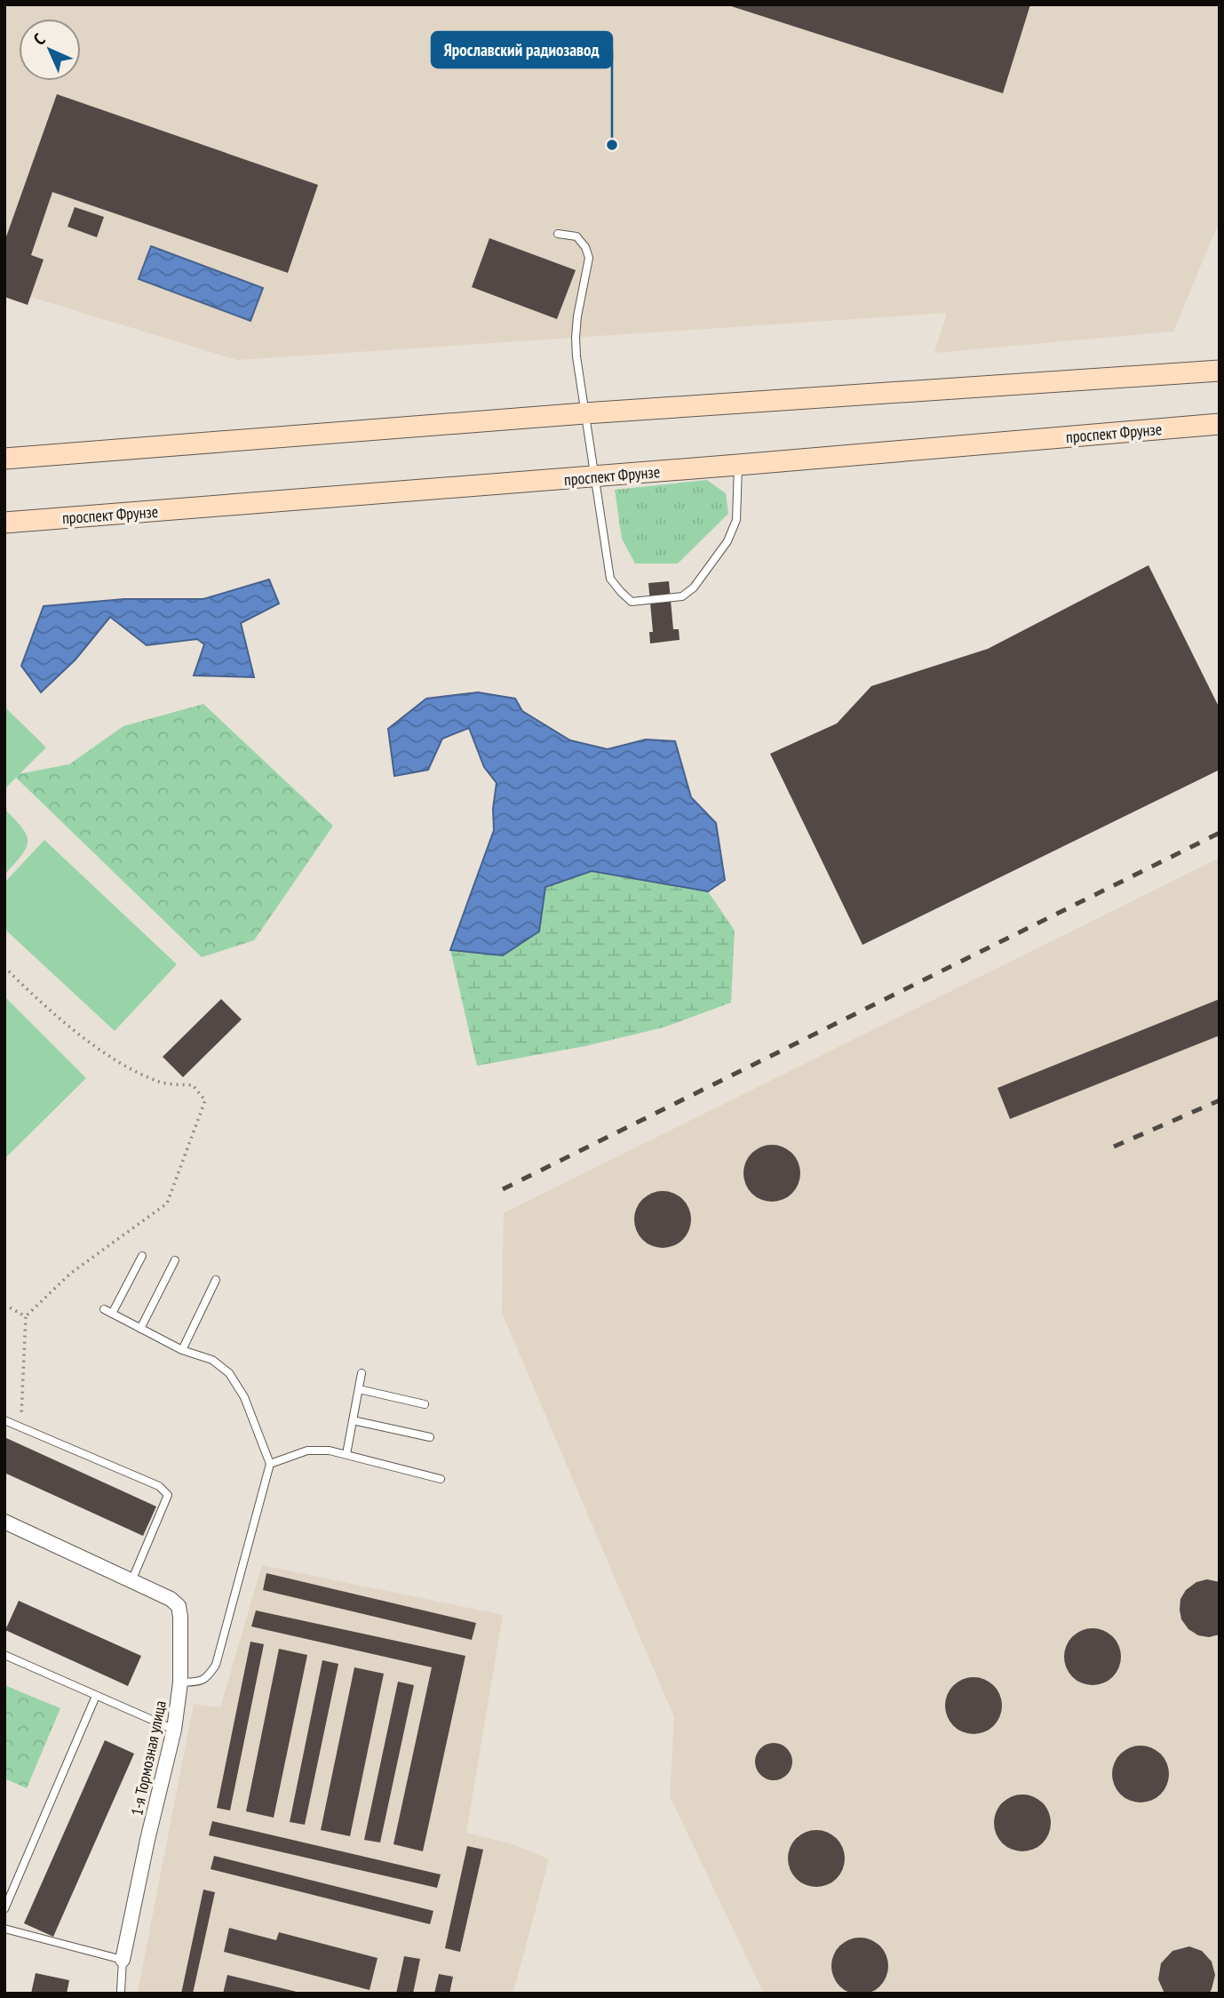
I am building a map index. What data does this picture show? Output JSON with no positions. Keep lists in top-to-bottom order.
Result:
{
  "streets": {
    "main road": ["проспект Фрунзе"],
    "street": ["1-я Тормозная улица"]
  },
  "places": ["Ярославский радиозавод"],
  "north": "top left"
}
